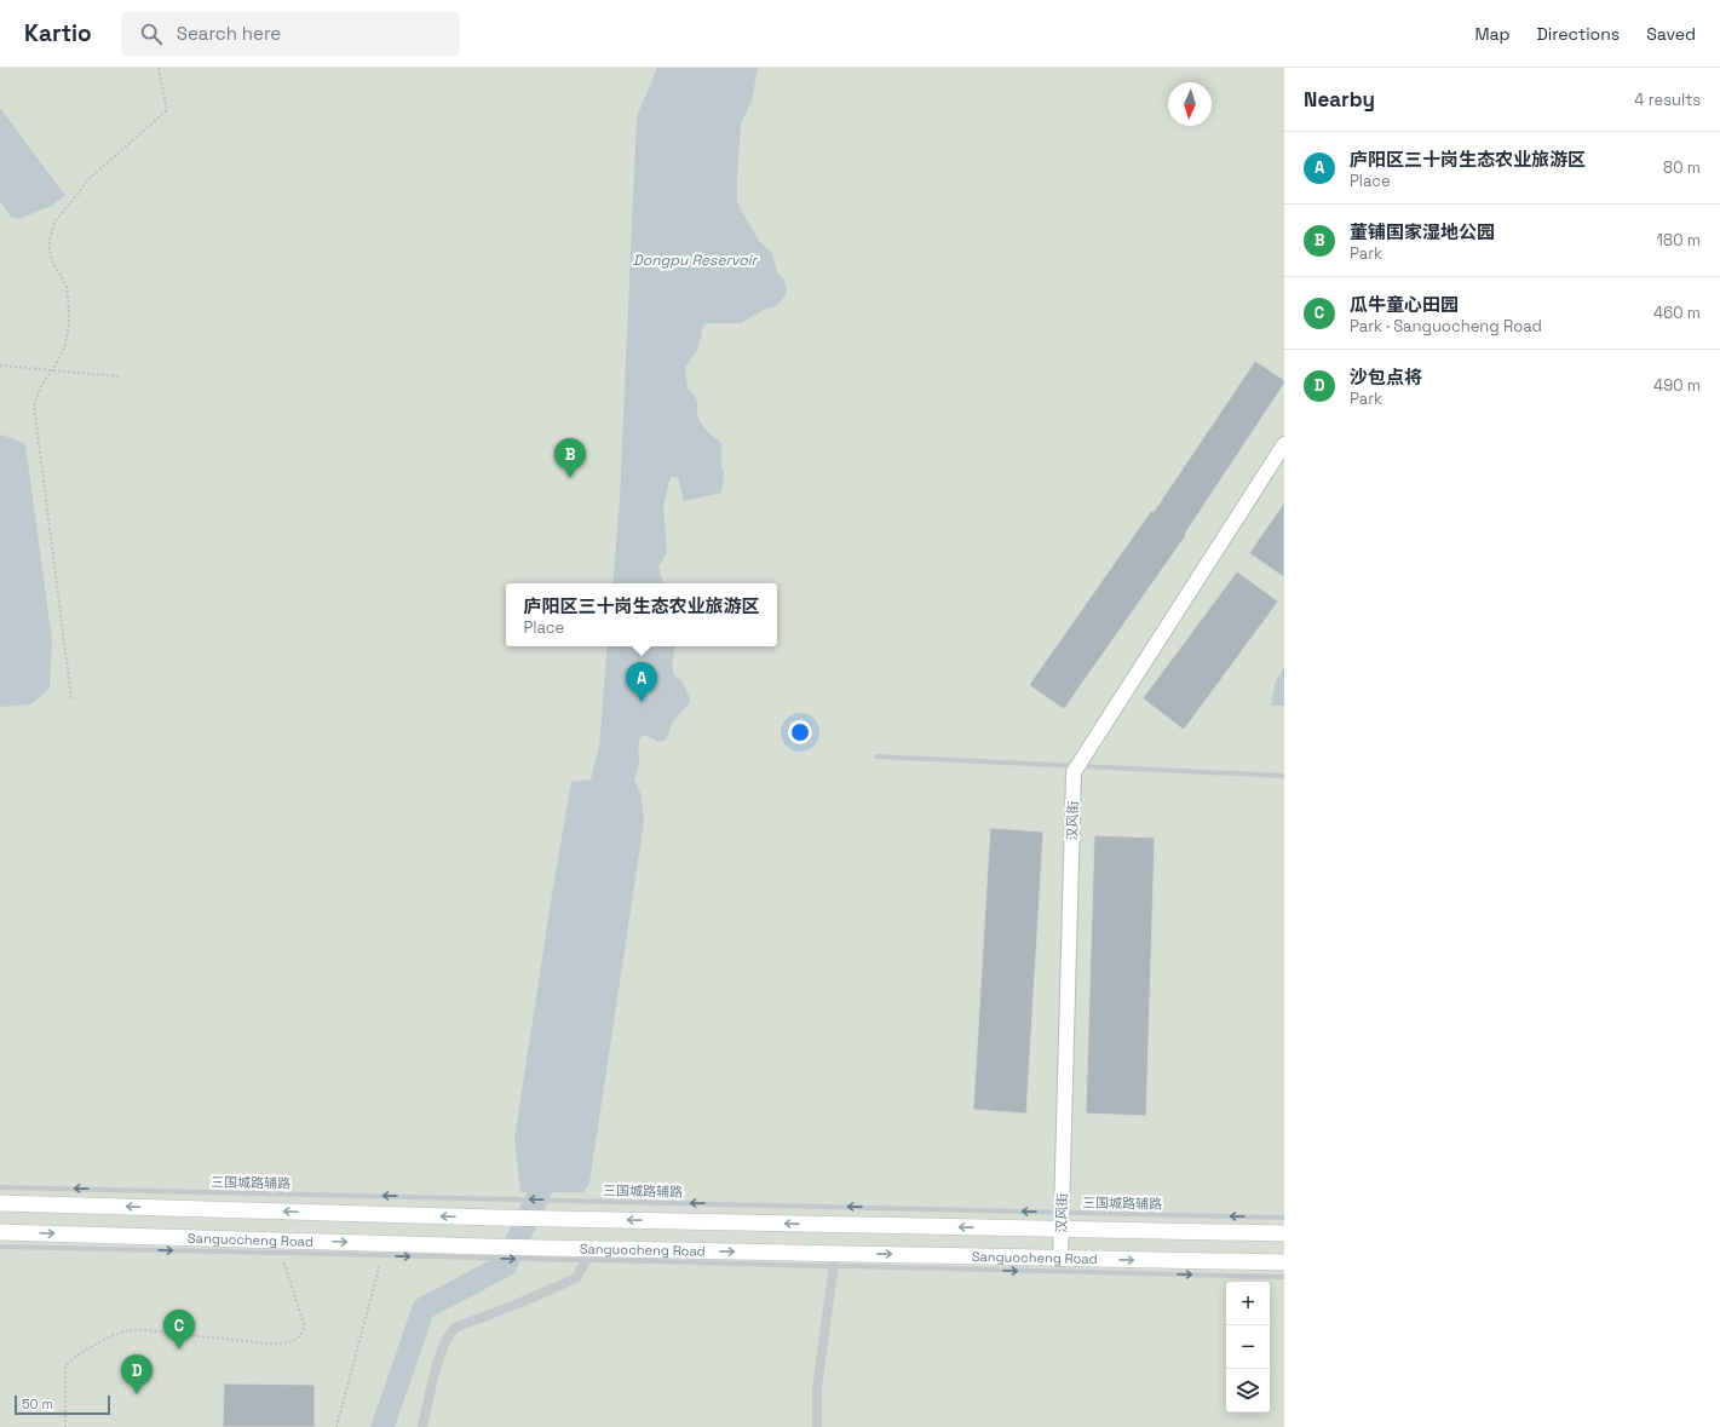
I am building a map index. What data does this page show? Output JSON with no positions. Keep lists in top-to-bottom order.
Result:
{
  "streets": {
    "main road": ["Sanguocheng Road"],
    "street": ["汉风街"],
    "lane": ["三国城路辅路"]
  },
  "crossings": [
    ["汉风街", "三国城路辅路"],
    ["汉风街", "Sanguocheng Road"]
  ],
  "one_way": ["三国城路辅路"],
  "water": ["Dongpu Reservoir"],
  "scale_bar": "50 m",
  "north": "bottom",
  "page": {
    "header": "Kartio",
    "search": "Search here",
    "nav": ["Map", "Directions", "Saved"],
    "heading": ["Nearby", "4 results"],
    "list": [
      {
        "mark": "A",
        "name": "庐阳区三十岗生态农业旅游区",
        "note": "Place",
        "value": "80 m"
      },
      {
        "mark": "B",
        "name": "董铺国家湿地公园",
        "note": "Park",
        "value": "180 m"
      },
      {
        "mark": "C",
        "name": "瓜牛童心田园",
        "note": "Park · Sanguocheng Road",
        "value": "460 m"
      },
      {
        "mark": "D",
        "name": "沙包点将",
        "note": "Park",
        "value": "490 m"
      }
    ],
    "pins": [
      "B",
      "A",
      "C",
      "D"
    ],
    "popup": ["庐阳区三十岗生态农业旅游区", "Place"],
    "map_buttons": ["+", "−"],
    "scale": "50 m"
  }
}
